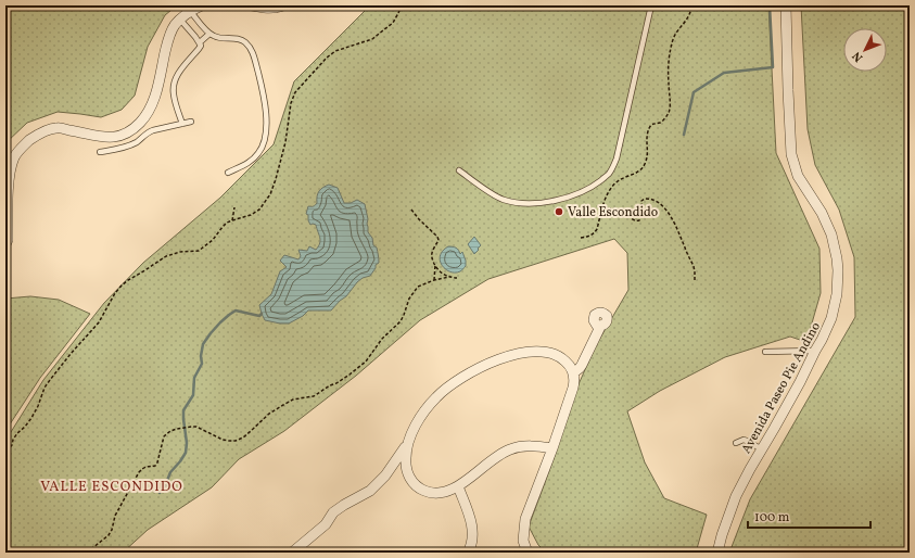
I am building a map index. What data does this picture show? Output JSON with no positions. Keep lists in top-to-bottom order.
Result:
{
  "streets": {
    "street": ["Avenida Paseo Pie Andino"]
  },
  "districts": ["VALLE ESCONDIDO"],
  "places": ["Valle Escondido"],
  "scale_bar": "100 m",
  "north": "bottom left"
}
